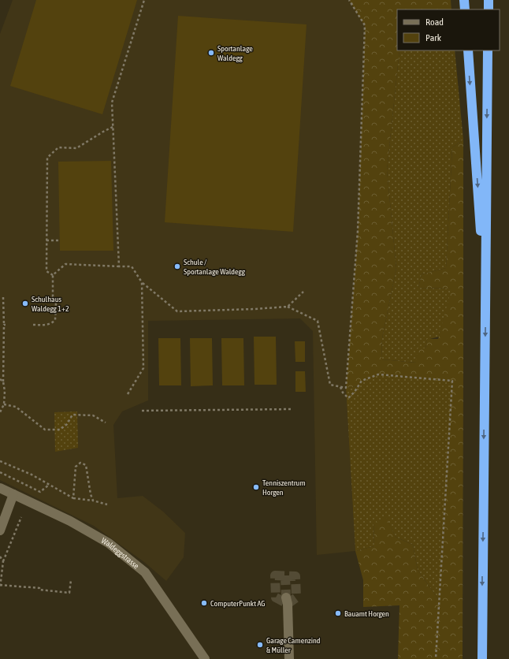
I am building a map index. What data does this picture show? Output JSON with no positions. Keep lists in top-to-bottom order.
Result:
{
  "streets": {
    "street": ["Waldeggstrasse"]
  },
  "places": [
    "Sportanlage Waldegg",
    "Schule / Sportanlage Waldegg",
    "Schulhaus Waldegg 1+2",
    "Tenniszentrum Horgen",
    "ComputerPunkt AG",
    "Bauamt Horgen",
    "Garage Camenzind & Müller"
  ],
  "legend": ["Road", "Park"]
}
